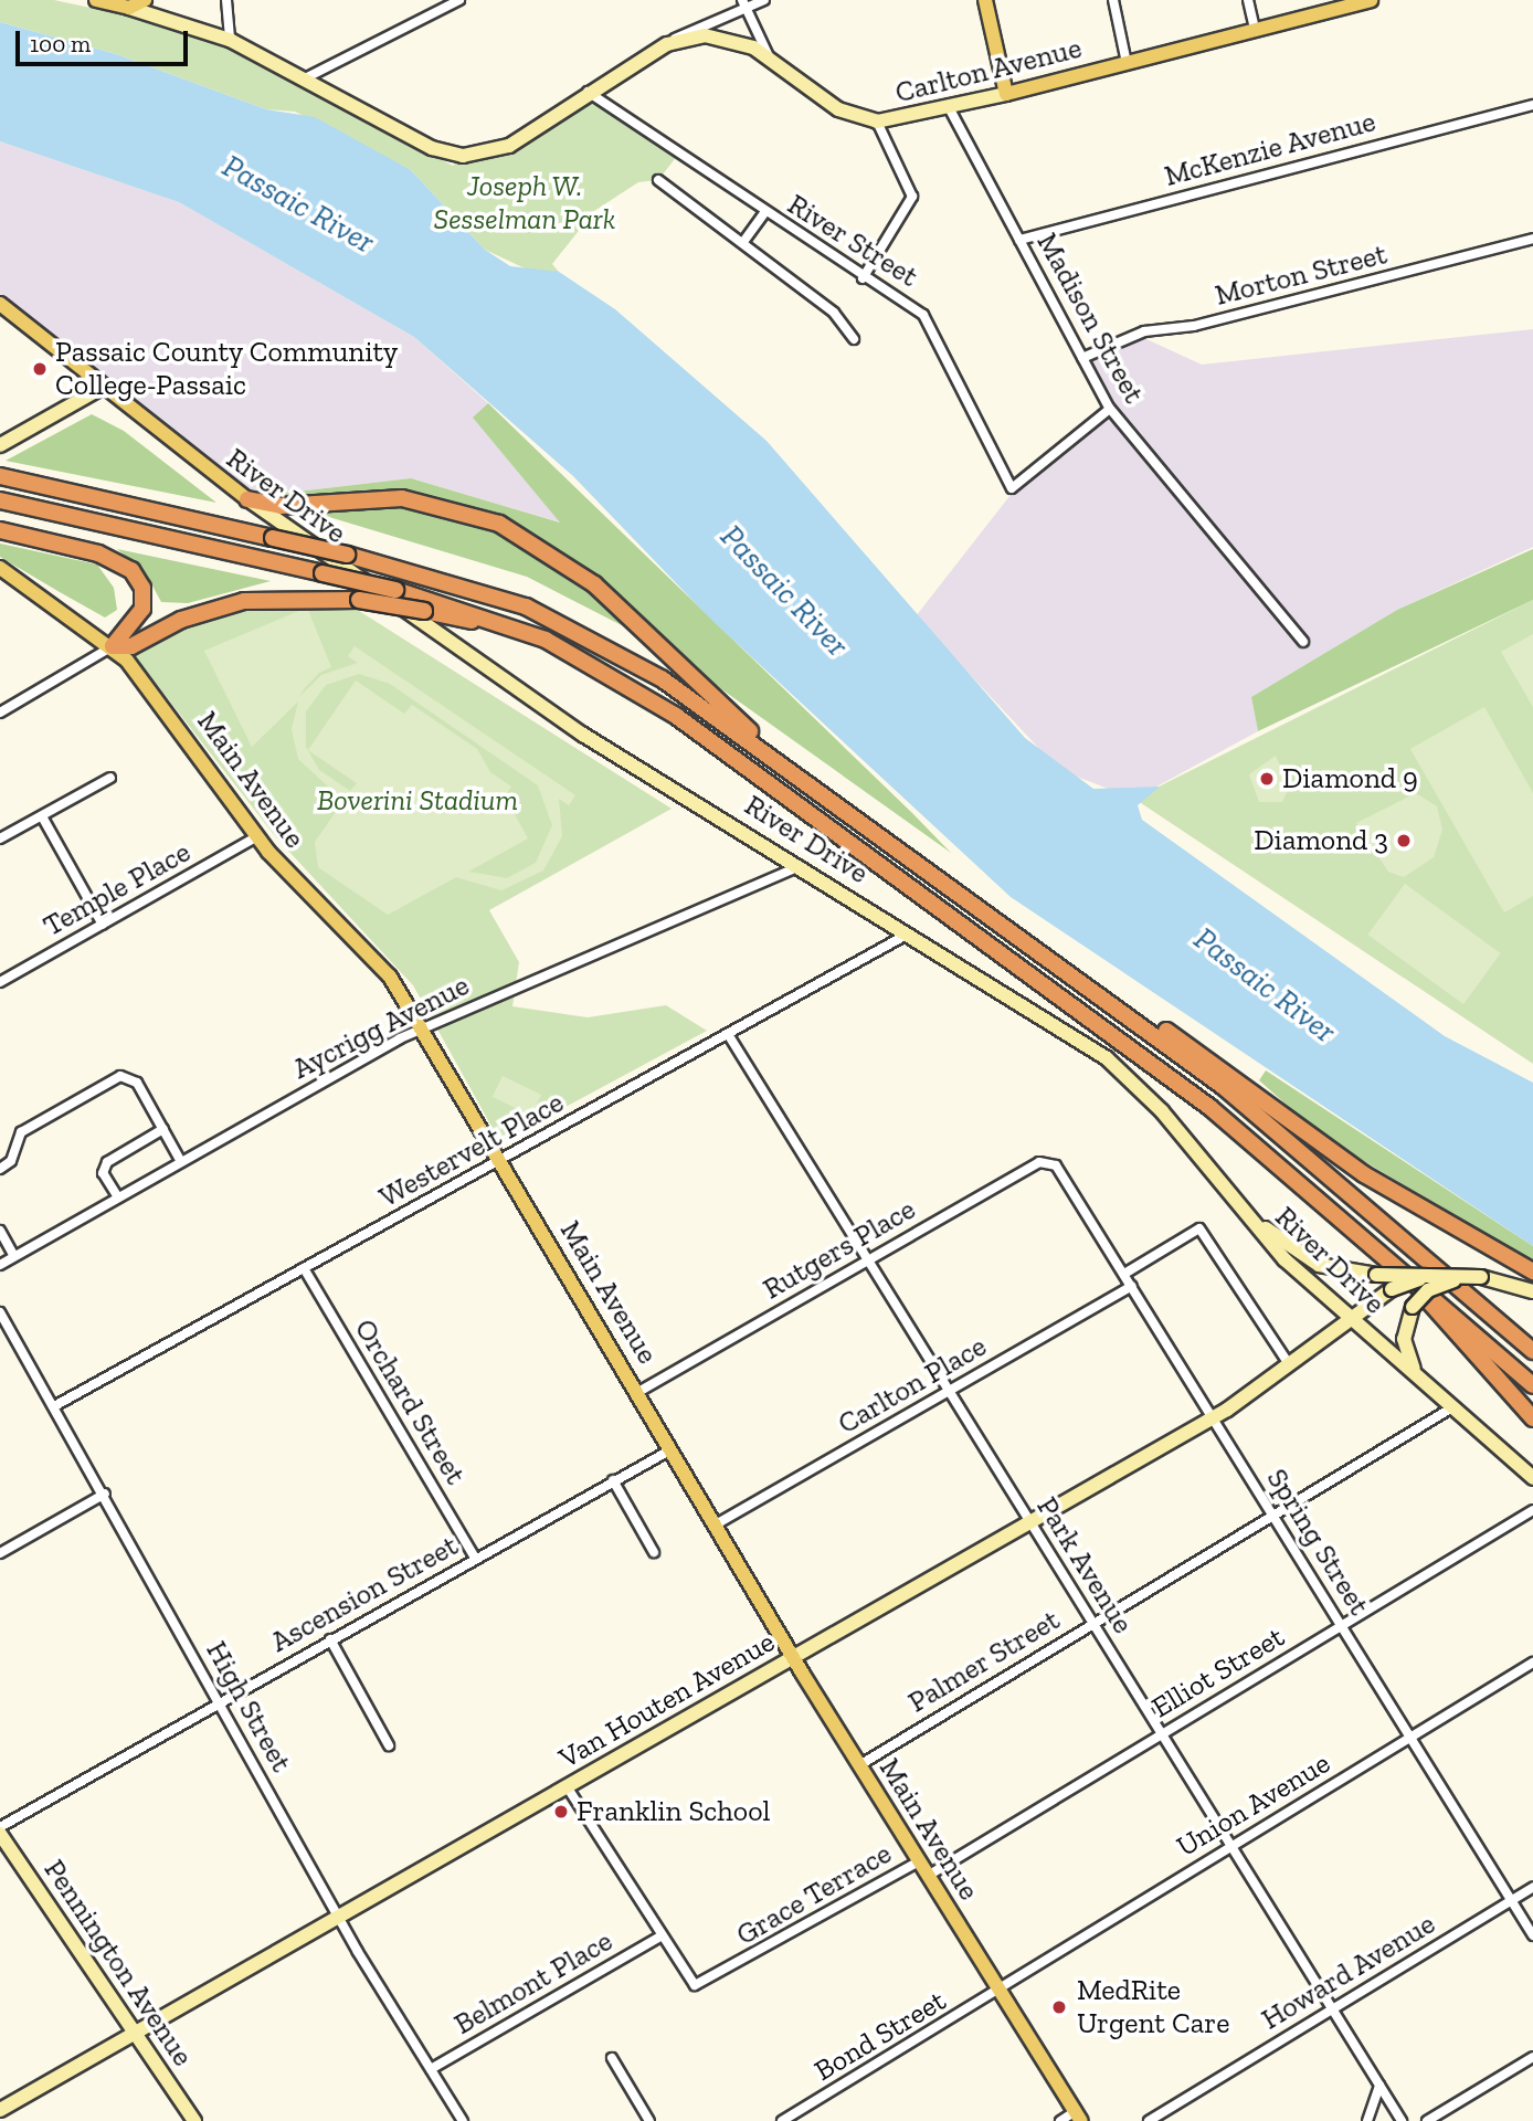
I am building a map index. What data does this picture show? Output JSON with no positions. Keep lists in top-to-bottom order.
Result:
{
  "streets": {
    "main road": ["Carlton Avenue", "River Drive", "Main Avenue"],
    "street": [
      "McKenzie Avenue",
      "River Street",
      "Morton Street",
      "Madison Street",
      "Temple Place",
      "Aycrigg Avenue",
      "Westervelt Place",
      "Rutgers Place",
      "Carlton Place",
      "Orchard Street",
      "Spring Street",
      "Park Avenue",
      "Ascension Street",
      "Palmer Street",
      "Elliot Street",
      "Van Houten Avenue",
      "High Street",
      "Union Avenue",
      "Grace Terrace",
      "Pennington Avenue",
      "Howard Avenue",
      "Belmont Place",
      "Bond Street"
    ]
  },
  "crossings": [
    ["Carlton Avenue", "River Street"],
    ["Carlton Avenue", "Madison Street"],
    ["McKenzie Avenue", "Madison Street"],
    ["River Street", "Madison Street"],
    ["Morton Street", "Madison Street"],
    ["River Drive", "Aycrigg Avenue"],
    ["River Drive", "Westervelt Place"],
    ["River Drive", "Palmer Street"],
    ["River Drive", "Van Houten Avenue"],
    ["Main Avenue", "Temple Place"],
    ["Main Avenue", "Aycrigg Avenue"],
    ["Main Avenue", "Westervelt Place"],
    ["Main Avenue", "Rutgers Place"],
    ["Main Avenue", "Carlton Place"],
    ["Main Avenue", "Ascension Street"],
    ["Main Avenue", "Palmer Street"],
    ["Main Avenue", "Elliot Street"],
    ["Main Avenue", "Van Houten Avenue"],
    ["Main Avenue", "Union Avenue"],
    ["Main Avenue", "Grace Terrace"],
    ["Main Avenue", "Bond Street"],
    ["Westervelt Place", "Orchard Street"],
    ["Westervelt Place", "Park Avenue"],
    ["Westervelt Place", "High Street"],
    ["Rutgers Place", "Spring Street"],
    ["Rutgers Place", "Park Avenue"],
    ["Carlton Place", "Spring Street"],
    ["Carlton Place", "Park Avenue"],
    ["Orchard Street", "Ascension Street"],
    ["Spring Street", "Palmer Street"],
    ["Spring Street", "Elliot Street"],
    ["Spring Street", "Van Houten Avenue"],
    ["Spring Street", "Union Avenue"],
    ["Spring Street", "Howard Avenue"],
    ["Park Avenue", "Palmer Street"],
    ["Park Avenue", "Elliot Street"],
    ["Park Avenue", "Van Houten Avenue"],
    ["Park Avenue", "Union Avenue"],
    ["Park Avenue", "Howard Avenue"],
    ["Ascension Street", "High Street"],
    ["Van Houten Avenue", "High Street"],
    ["Van Houten Avenue", "Pennington Avenue"],
    ["High Street", "Belmont Place"],
    ["Union Avenue", "Bond Street"],
    ["Grace Terrace", "Belmont Place"]
  ],
  "water": ["Passaic River"],
  "parks": ["Joseph W. Sesselman Park", "Boverini Stadium"],
  "places": [
    "Passaic County Community College-Passaic",
    "Diamond 9",
    "Diamond 3",
    "Franklin School",
    "MedRite Urgent Care"
  ],
  "scale_bar": "100 m"
}
